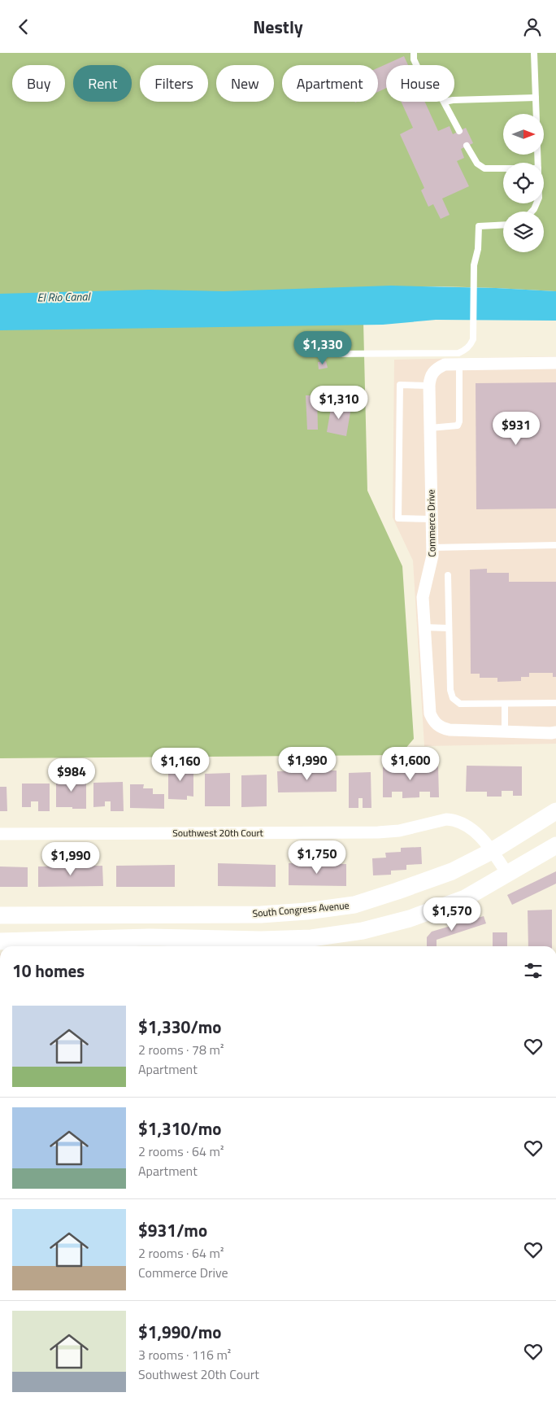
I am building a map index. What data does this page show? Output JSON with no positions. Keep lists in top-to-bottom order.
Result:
{
  "streets": {
    "main road": ["South Congress Avenue"],
    "street": ["Commerce Drive", "Southwest 20th Court"]
  },
  "crossings": [
    ["Southwest 20th Court", "South Congress Avenue"]
  ],
  "water": ["El Rio Canal"],
  "north": "right",
  "page": {
    "header": "Nestly",
    "chip": [
      "Buy",
      "Rent",
      "Filters",
      "New",
      "Apartment",
      "House"
    ],
    "price": [
      "$1,330",
      "$1,310",
      "$931",
      "$1,990",
      "$1,600",
      "$1,160",
      "$984",
      "$1,750",
      "$1,990",
      "$1,570"
    ],
    "heading": "10 homes",
    "list": [
      {
        "name": "$1,330/mo",
        "note": "2 rooms · 78 m² · Apartment"
      },
      {
        "name": "$1,310/mo",
        "note": "2 rooms · 64 m² · Apartment"
      },
      {
        "name": "$931/mo",
        "note": "2 rooms · 64 m² · Commerce Drive"
      },
      {
        "name": "$1,990/mo",
        "note": "3 rooms · 116 m² · Southwest 20th Court"
      }
    ]
  }
}
